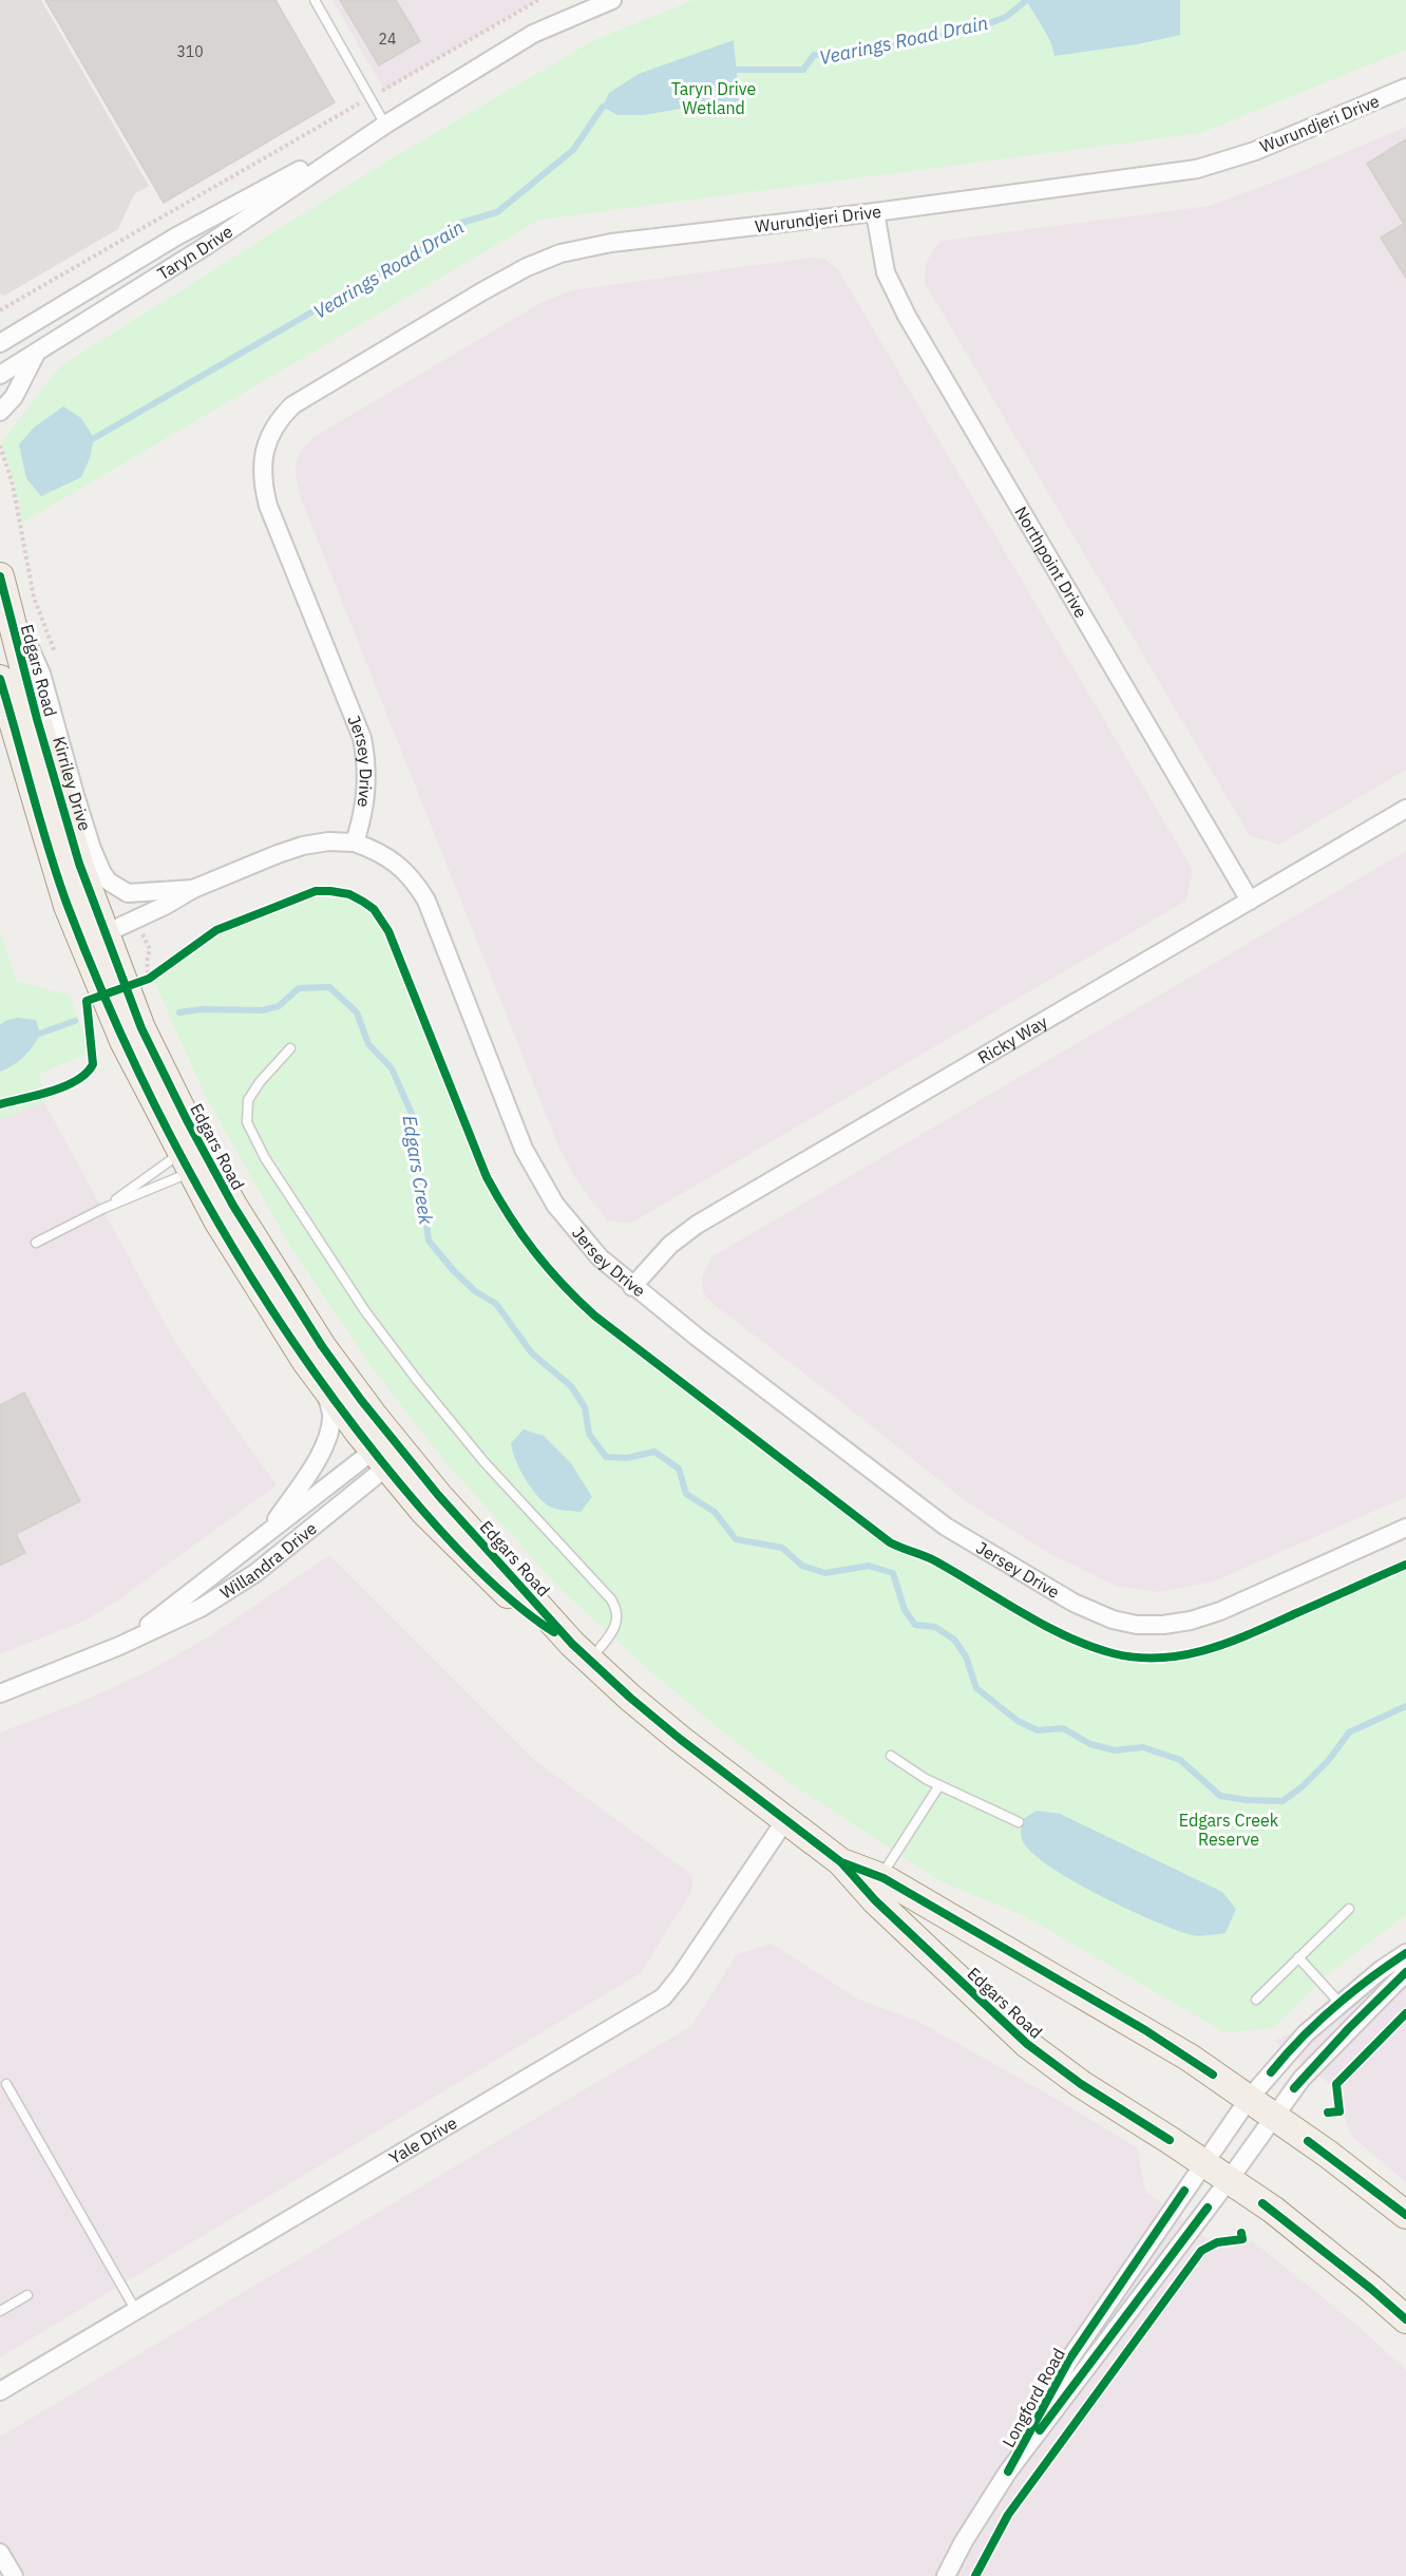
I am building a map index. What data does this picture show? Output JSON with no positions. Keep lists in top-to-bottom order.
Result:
{
  "streets": {
    "main road": ["Edgars Road"],
    "street": [
      "Wurundjeri Drive",
      "Taryn Drive",
      "Northpoint Drive",
      "Jersey Drive",
      "Kirriley Drive",
      "Ricky Way",
      "Willandra Drive",
      "Yale Drive",
      "Longford Road"
    ]
  },
  "crossings": [
    ["Wurundjeri Drive", "Northpoint Drive"],
    ["Wurundjeri Drive", "Jersey Drive"],
    ["Northpoint Drive", "Ricky Way"],
    ["Edgars Road", "Kirriley Drive"],
    ["Edgars Road", "Willandra Drive"],
    ["Edgars Road", "Yale Drive"],
    ["Edgars Road", "Longford Road"],
    ["Jersey Drive", "Kirriley Drive"],
    ["Jersey Drive", "Ricky Way"]
  ],
  "water": ["Vearings Road Drain", "Edgars Creek"],
  "parks": ["Taryn Drive Wetland", "Edgars Creek Reserve"],
  "house_numbers": ["24", "310"]
}
